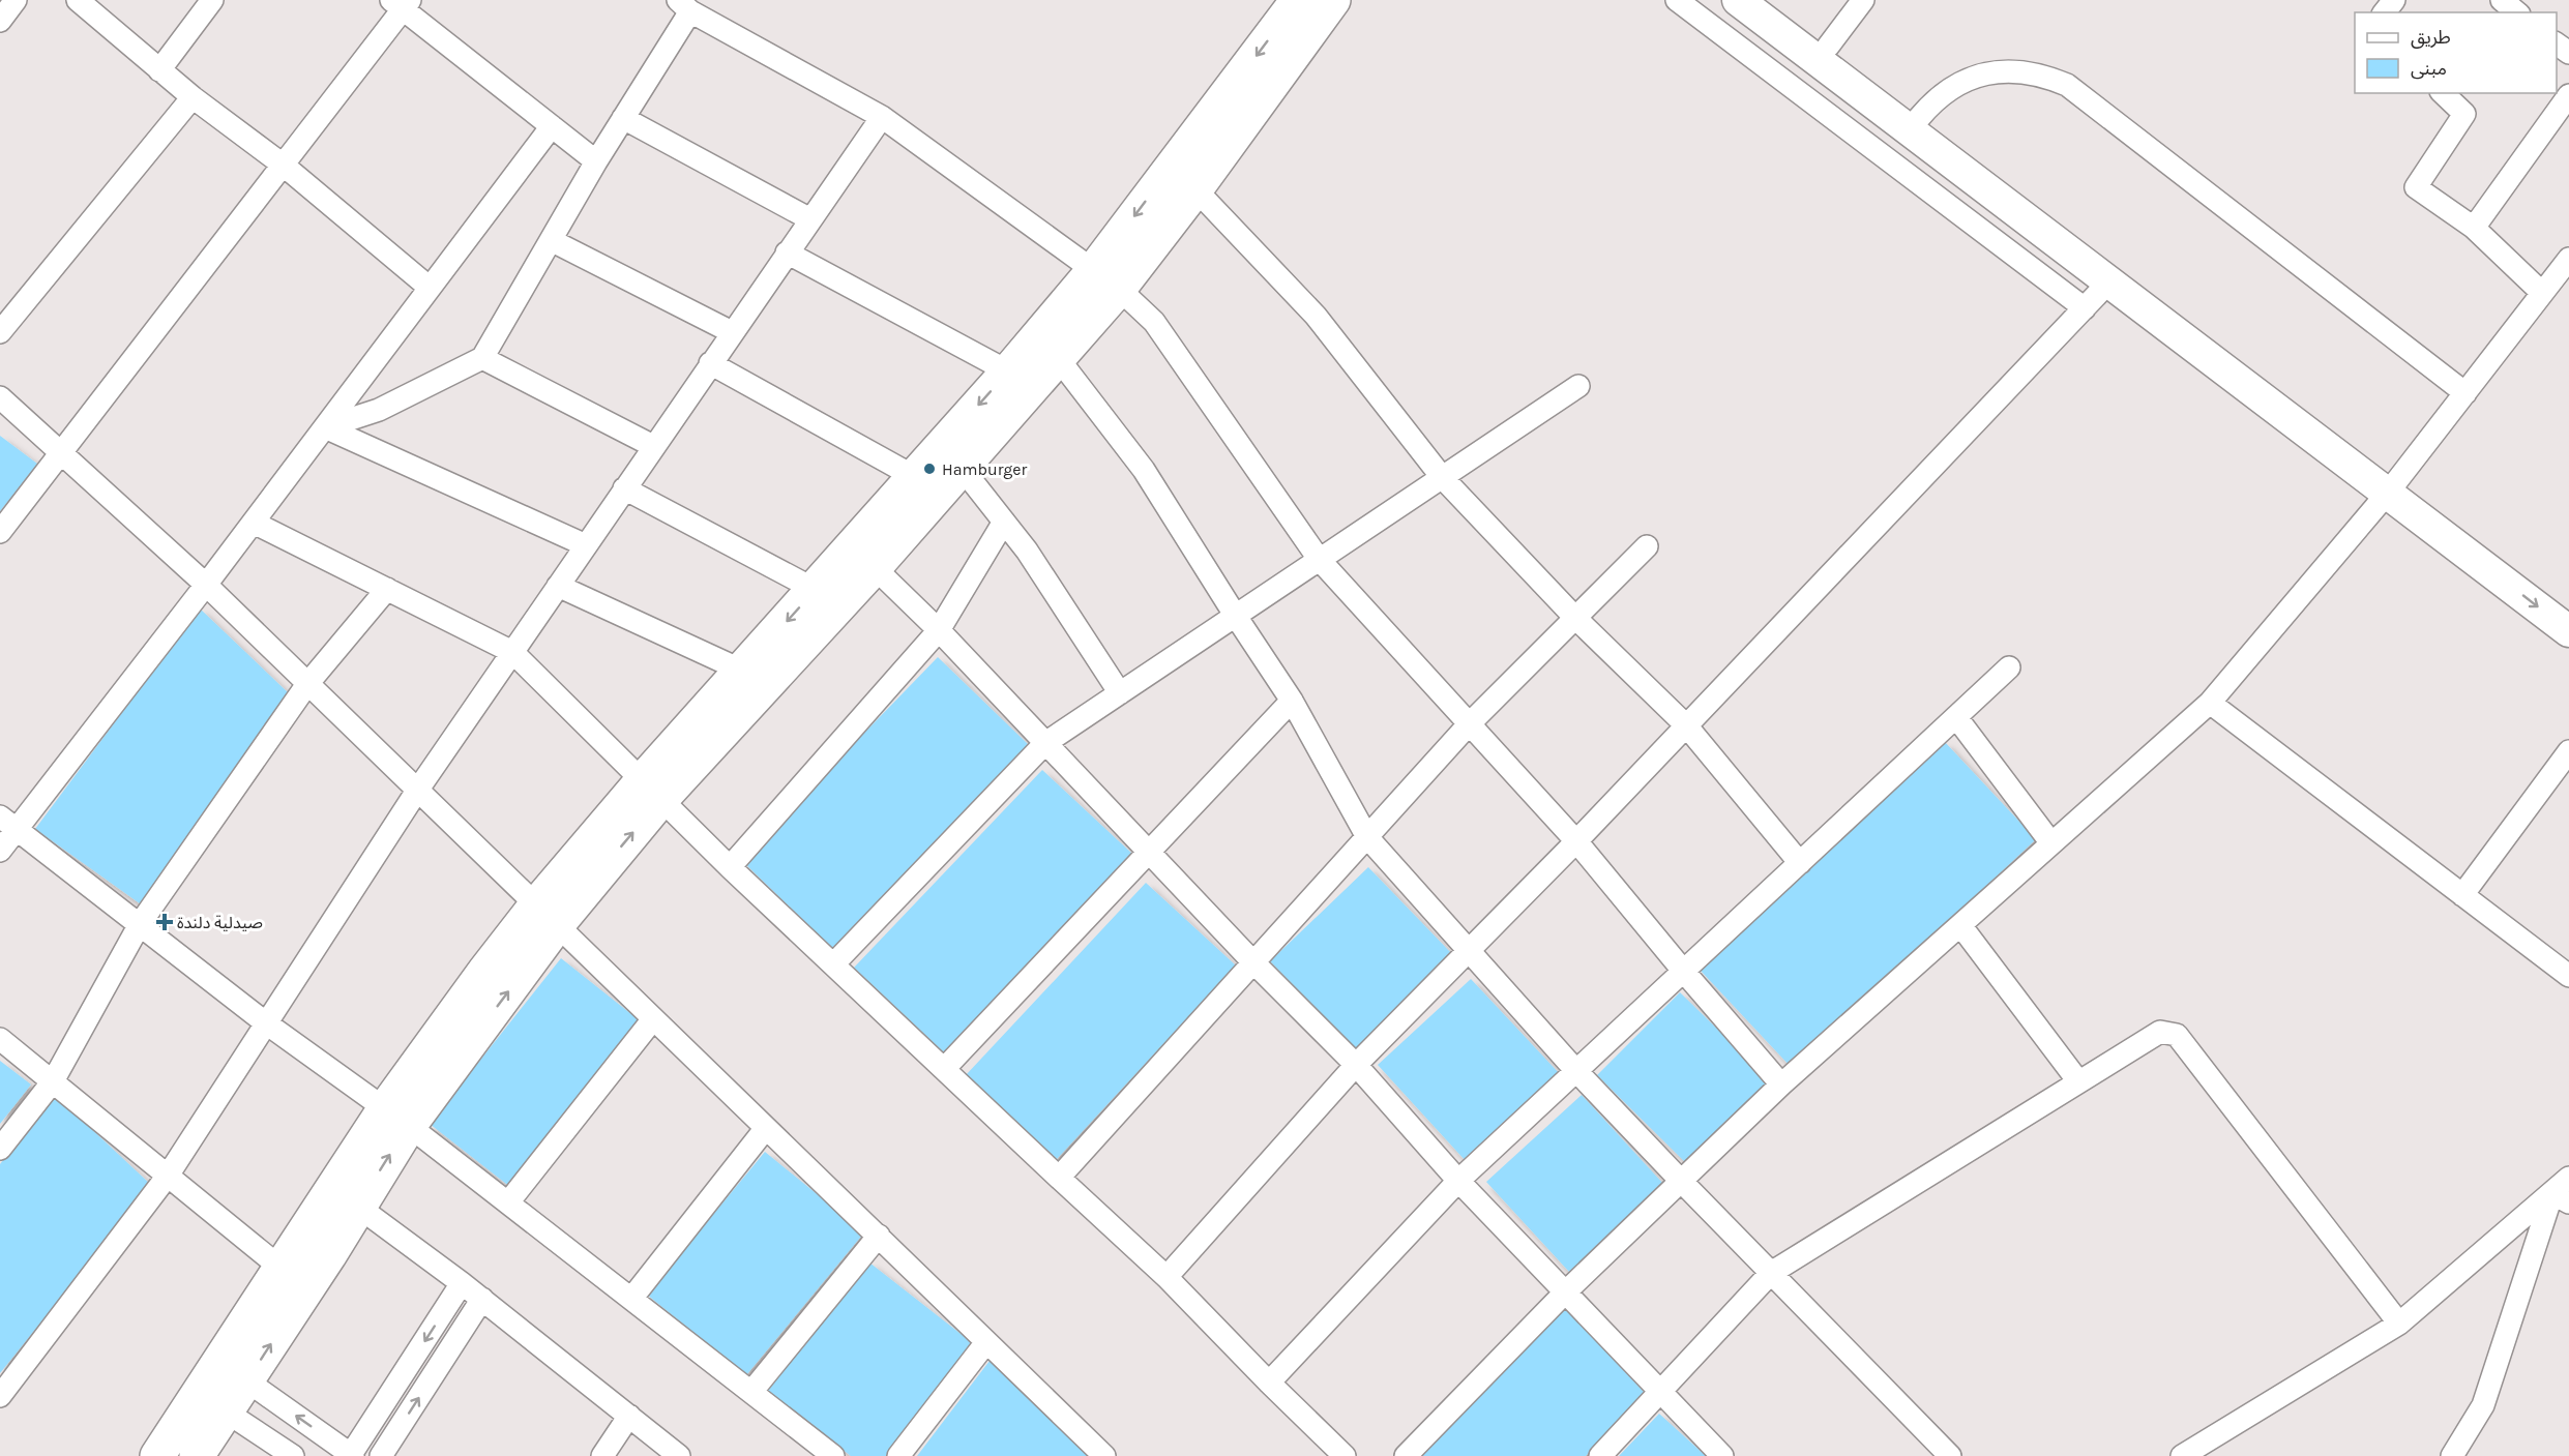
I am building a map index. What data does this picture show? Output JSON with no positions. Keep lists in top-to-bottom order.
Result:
{
  "places": {
    "other": ["Hamburger"],
    "health": ["صيدلية دلندة"]
  },
  "legend": ["طريق", "مبنى"]
}
